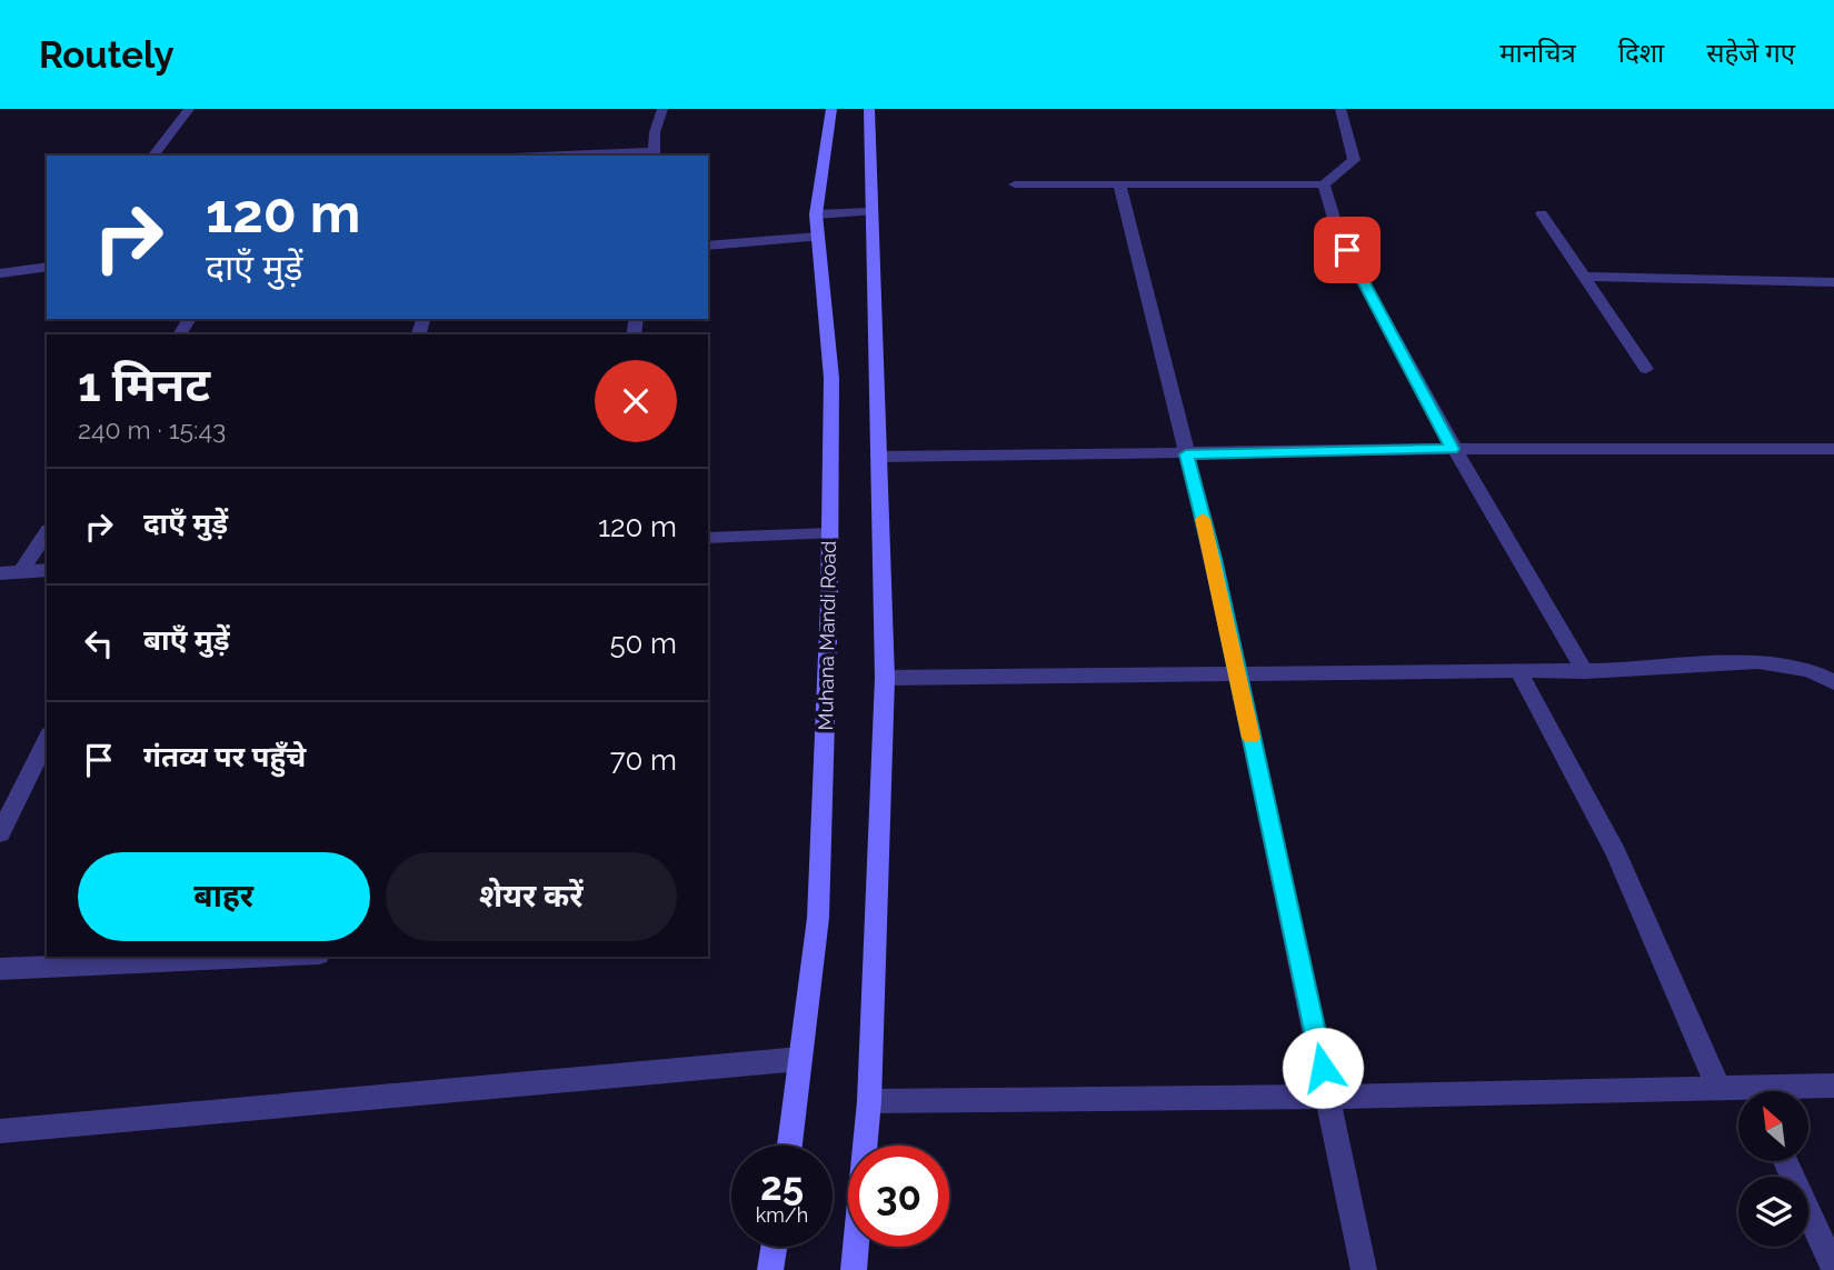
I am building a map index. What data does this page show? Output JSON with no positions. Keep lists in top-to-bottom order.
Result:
{
  "streets": {
    "main road": ["Muhana Mandi Road"]
  },
  "north": "top left",
  "page": {
    "header": "Routely",
    "nav": ["मानचित्र", "दिशा", "सहेजे गए"],
    "turn": ["120 m", "दाएँ मुड़ें"],
    "heading": ["1 मिनट", "240 m · 15:43"],
    "list": [
      {
        "name": "दाएँ मुड़ें",
        "value": "120 m"
      },
      {
        "name": "बाएँ मुड़ें",
        "value": "50 m"
      },
      {
        "name": "गंतव्य पर पहुँचे",
        "value": "70 m"
      }
    ],
    "buttons": ["बाहर", "शेयर करें"],
    "speed": "25 km/h",
    "limit": "30"
  }
}
